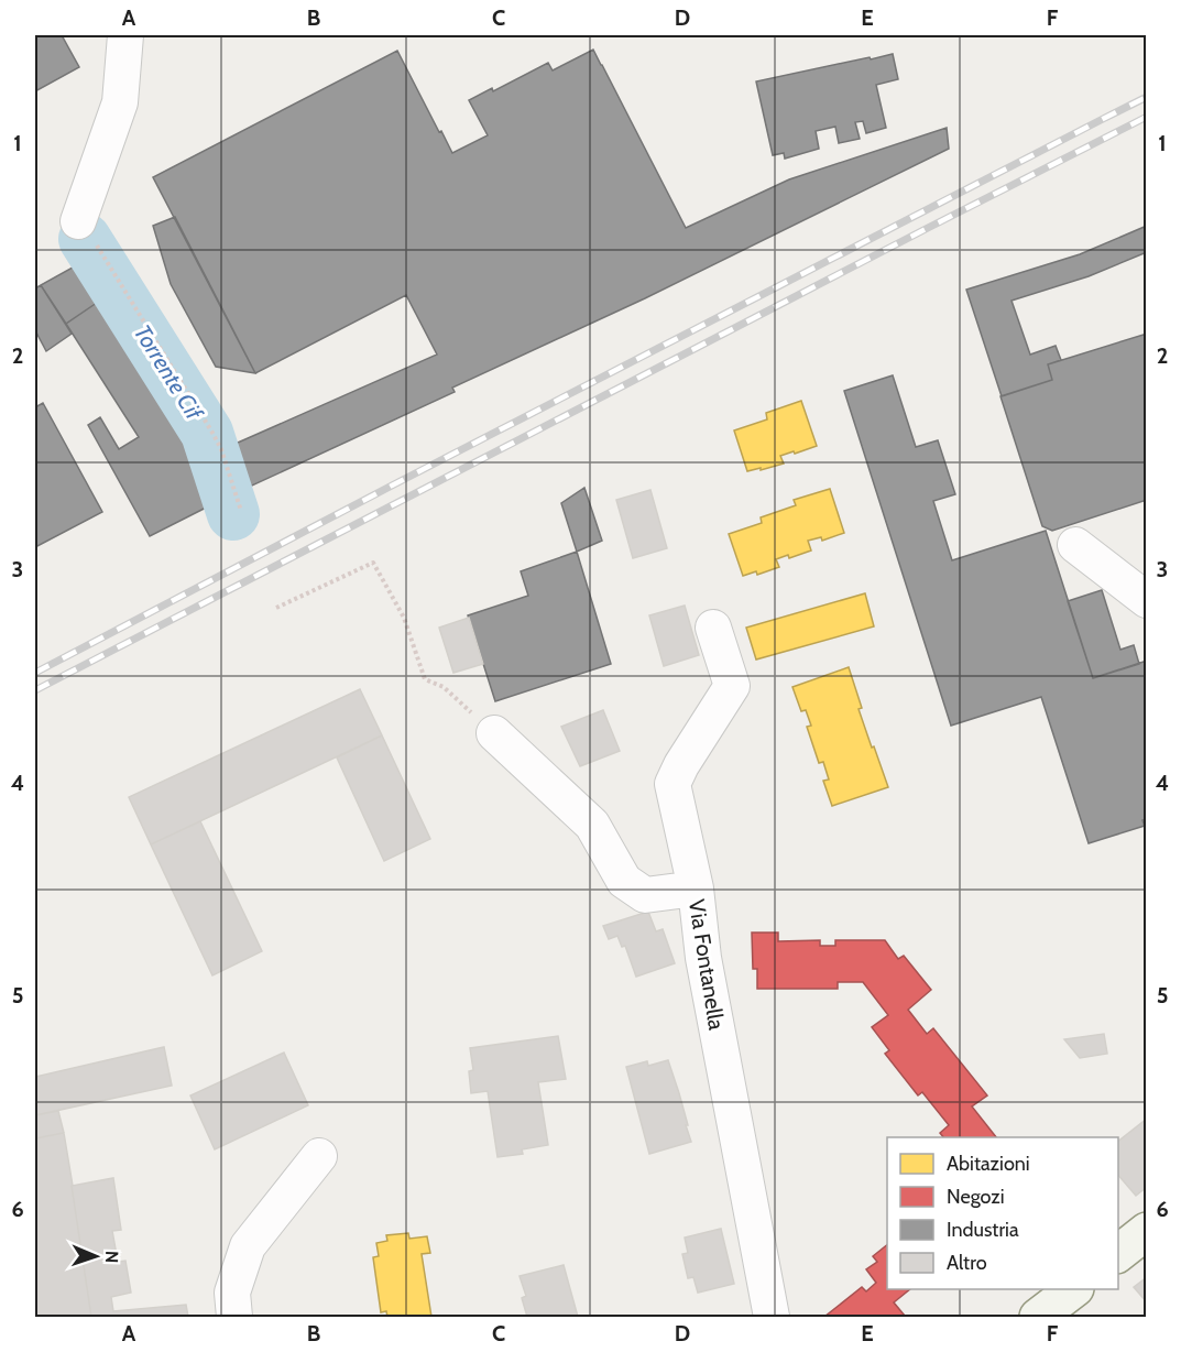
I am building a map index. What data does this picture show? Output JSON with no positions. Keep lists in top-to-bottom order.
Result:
{
  "streets": {
    "street": ["Via Fontanella"]
  },
  "water": ["Torrente Cif"],
  "legend": [
    "Abitazioni",
    "Negozi",
    "Industria",
    "Altro"
  ],
  "north": "right",
  "grid": {
    "columns": [
      "A",
      "B",
      "C",
      "D",
      "E",
      "F"
    ],
    "rows": [
      "1",
      "2",
      "3",
      "4",
      "5",
      "6"
    ]
  }
}
